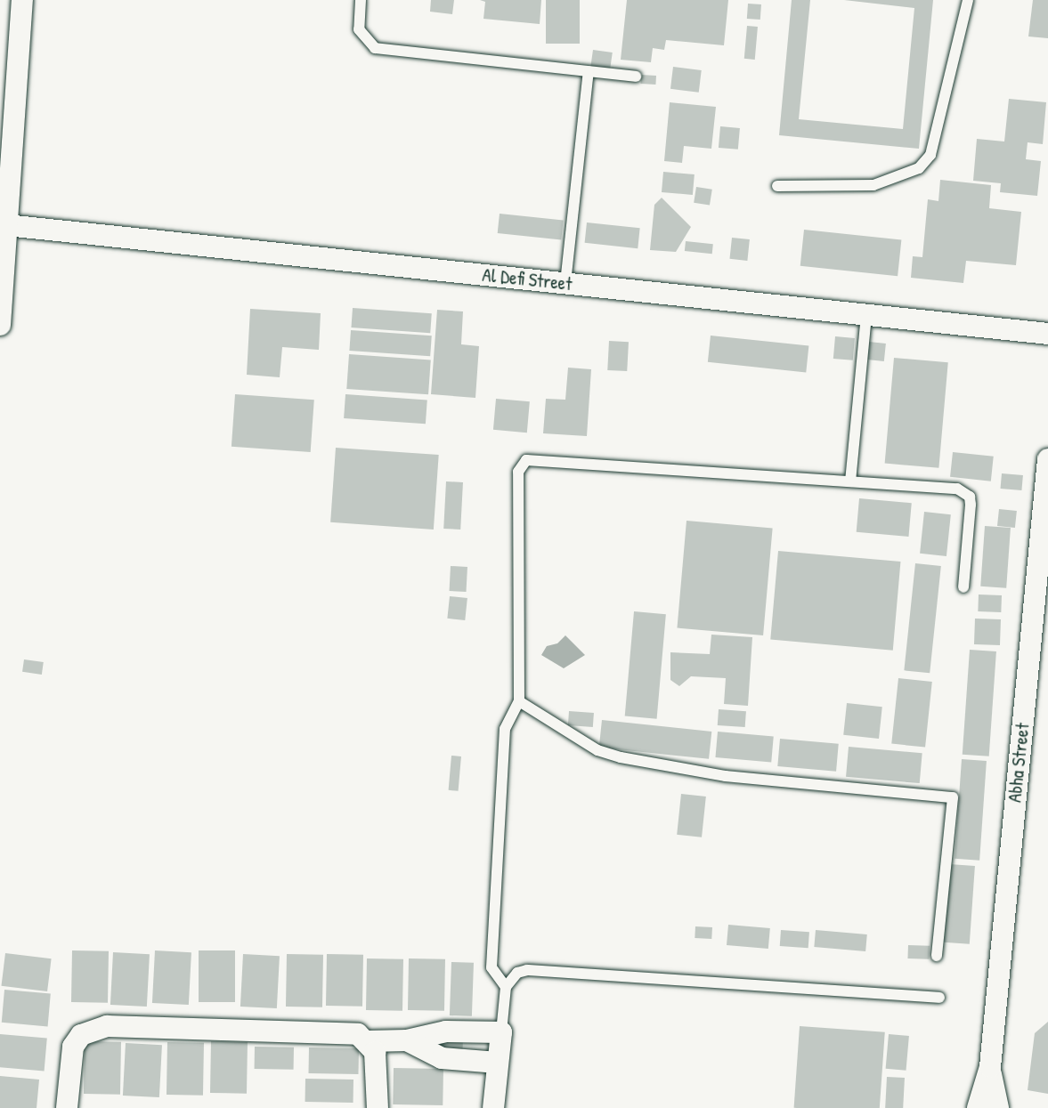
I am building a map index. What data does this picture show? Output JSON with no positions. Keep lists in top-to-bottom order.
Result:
{
  "streets": {
    "street": ["Al Defi Street", "Abha Street"]
  }
}
